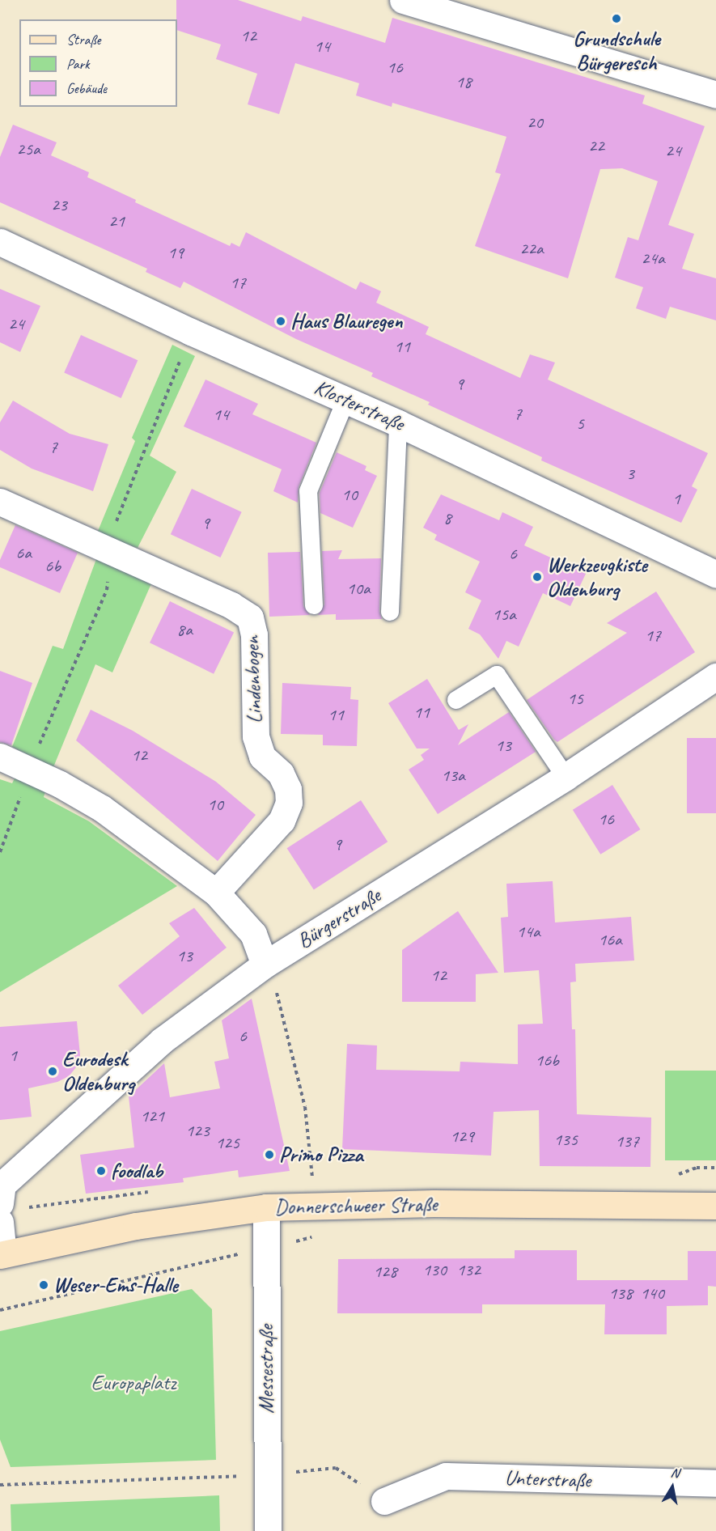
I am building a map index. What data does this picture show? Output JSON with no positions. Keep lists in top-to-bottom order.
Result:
{
  "streets": {
    "main road": ["Donnerschweer Straße"],
    "street": [
      "Klosterstraße",
      "Lindenbogen",
      "Bürgerstraße",
      "Messestraße",
      "Unterstraße"
    ]
  },
  "crossings": [
    ["Donnerschweer Straße", "Messestraße"]
  ],
  "parks": ["Europaplatz"],
  "places": [
    "Grundschule Bürgeresch",
    "Haus Blauregen",
    "Werkzeugkiste Oldenburg",
    "Eurodesk Oldenburg",
    "Primo Pizza",
    "foodlab",
    "Weser-Ems-Halle"
  ],
  "house_numbers": [
    "12",
    "14",
    "16",
    "18",
    "20",
    "22",
    "25a",
    "24",
    "23",
    "21",
    "22a",
    "19",
    "24a",
    "17",
    "24",
    "11",
    "9",
    "7",
    "14",
    "5",
    "7",
    "3",
    "10",
    "1",
    "8",
    "9",
    "6a",
    "6",
    "6b",
    "10a",
    "15a",
    "8a",
    "17",
    "15",
    "11",
    "11",
    "13",
    "12",
    "13a",
    "10",
    "16",
    "9",
    "14a",
    "16a",
    "13",
    "12",
    "6",
    "1",
    "16b",
    "121",
    "123",
    "129",
    "135",
    "137",
    "125",
    "130",
    "132",
    "128",
    "138",
    "140"
  ],
  "legend": ["Straße", "Park", "Gebäude"],
  "north": "top"
}
